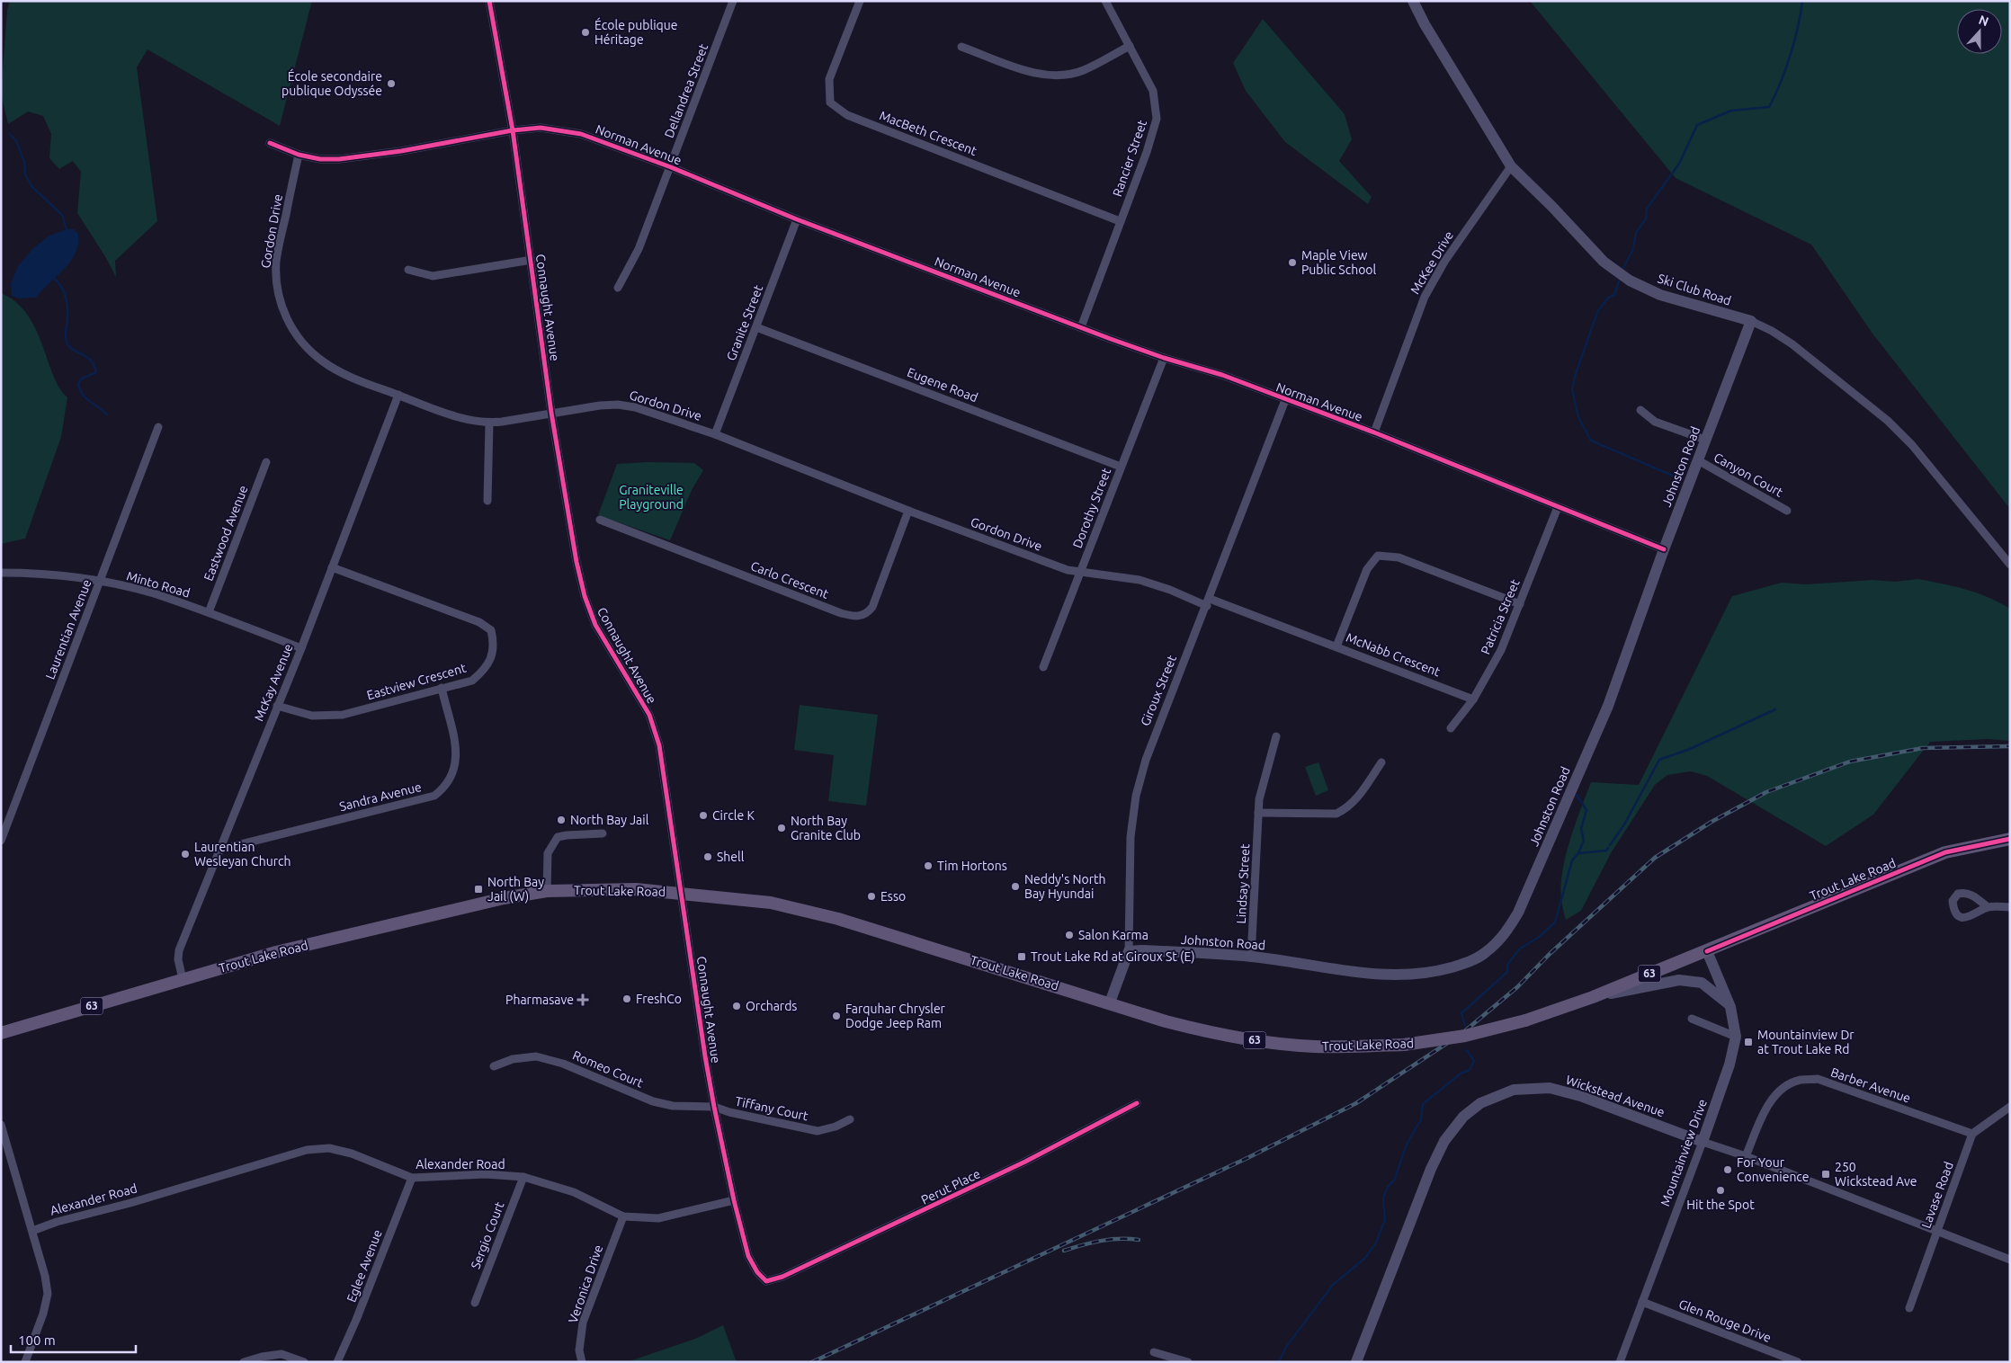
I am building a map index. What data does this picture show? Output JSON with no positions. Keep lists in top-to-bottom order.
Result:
{
  "streets": {
    "main road": ["Trout Lake Road", "63"],
    "street": [
      "Dellandrea Street",
      "MacBeth Crescent",
      "Norman Avenue",
      "Rancier Street",
      "Gordon Drive",
      "McKee Drive",
      "Ski Club Road",
      "Connaught Avenue",
      "Granite Street",
      "Eugene Road",
      "Johnston Road",
      "Canyon Court",
      "Dorothy Street",
      "Eastwood Avenue",
      "Carlo Crescent",
      "Minto Road",
      "Patricia Street",
      "Laurentian Avenue",
      "McNabb Crescent",
      "Eastview Crescent",
      "McKay Avenue",
      "Giroux Street",
      "Sandra Avenue",
      "Lindsay Street",
      "Romeo Court",
      "Barber Avenue",
      "Wickstead Avenue",
      "Tiffany Court",
      "Mountainview Drive",
      "Alexander Road",
      "Perut Place",
      "Lavase Road",
      "Sergio Court",
      "Eglee Avenue",
      "Veronica Drive",
      "Glen Rouge Drive"
    ]
  },
  "crossings": [
    ["Dellandrea Street", "Norman Avenue"],
    ["MacBeth Crescent", "Rancier Street"],
    ["Norman Avenue", "Rancier Street"],
    ["Norman Avenue", "Gordon Drive"],
    ["Norman Avenue", "McKee Drive"],
    ["Norman Avenue", "Connaught Avenue"],
    ["Norman Avenue", "Granite Street"],
    ["Norman Avenue", "Johnston Road"],
    ["Norman Avenue", "Dorothy Street"],
    ["Norman Avenue", "Patricia Street"],
    ["Norman Avenue", "Giroux Street"],
    ["Gordon Drive", "Connaught Avenue"],
    ["Gordon Drive", "Granite Street"],
    ["Gordon Drive", "Dorothy Street"],
    ["Gordon Drive", "Carlo Crescent"],
    ["Gordon Drive", "McNabb Crescent"],
    ["Gordon Drive", "McKay Avenue"],
    ["Gordon Drive", "Giroux Street"],
    ["McKee Drive", "Ski Club Road"],
    ["Ski Club Road", "Johnston Road"],
    ["Connaught Avenue", "Trout Lake Road"],
    ["Connaught Avenue", "Romeo Court"],
    ["Connaught Avenue", "Tiffany Court"],
    ["Connaught Avenue", "Alexander Road"],
    ["Connaught Avenue", "Perut Place"],
    ["Granite Street", "Eugene Road"],
    ["Eugene Road", "Dorothy Street"],
    ["Johnston Road", "Canyon Court"],
    ["Johnston Road", "Giroux Street"],
    ["Johnston Road", "Lindsay Street"],
    ["Eastwood Avenue", "Minto Road"],
    ["Minto Road", "Laurentian Avenue"],
    ["Minto Road", "McKay Avenue"],
    ["Patricia Street", "McNabb Crescent"],
    ["Eastview Crescent", "McKay Avenue"],
    ["Eastview Crescent", "Sandra Avenue"],
    ["McKay Avenue", "Sandra Avenue"],
    ["McKay Avenue", "Trout Lake Road"],
    ["Giroux Street", "Trout Lake Road"],
    ["Trout Lake Road", "Mountainview Drive"],
    ["Romeo Court", "Tiffany Court"],
    ["Barber Avenue", "Wickstead Avenue"],
    ["Barber Avenue", "Lavase Road"],
    ["Wickstead Avenue", "Mountainview Drive"],
    ["Wickstead Avenue", "Lavase Road"],
    ["Mountainview Drive", "Glen Rouge Drive"],
    ["Alexander Road", "Sergio Court"],
    ["Alexander Road", "Eglee Avenue"],
    ["Alexander Road", "Veronica Drive"]
  ],
  "parks": ["Graniteville Playground"],
  "places": {
    "other": [
      "École publique Héritage",
      "École secondaire publique Odyssée",
      "Maple View Public School",
      "Circle K",
      "North Bay Jail",
      "North Bay Granite Club",
      "Laurentian Wesleyan Church",
      "Shell",
      "Tim Hortons",
      "Neddy's North Bay Hyundai",
      "Esso",
      "Salon Karma",
      "FreshCo",
      "Orchards",
      "Farquhar Chrysler Dodge Jeep Ram",
      "For Your Convenience",
      "Hit the Spot"
    ],
    "transit": [
      "North Bay Jail (W)",
      "Trout Lake Rd at Giroux St (E)",
      "Mountainview Dr at Trout Lake Rd",
      "250 Wickstead Ave"
    ],
    "health": ["Pharmasave"]
  },
  "scale_bar": "100 m",
  "north": "top"
}
